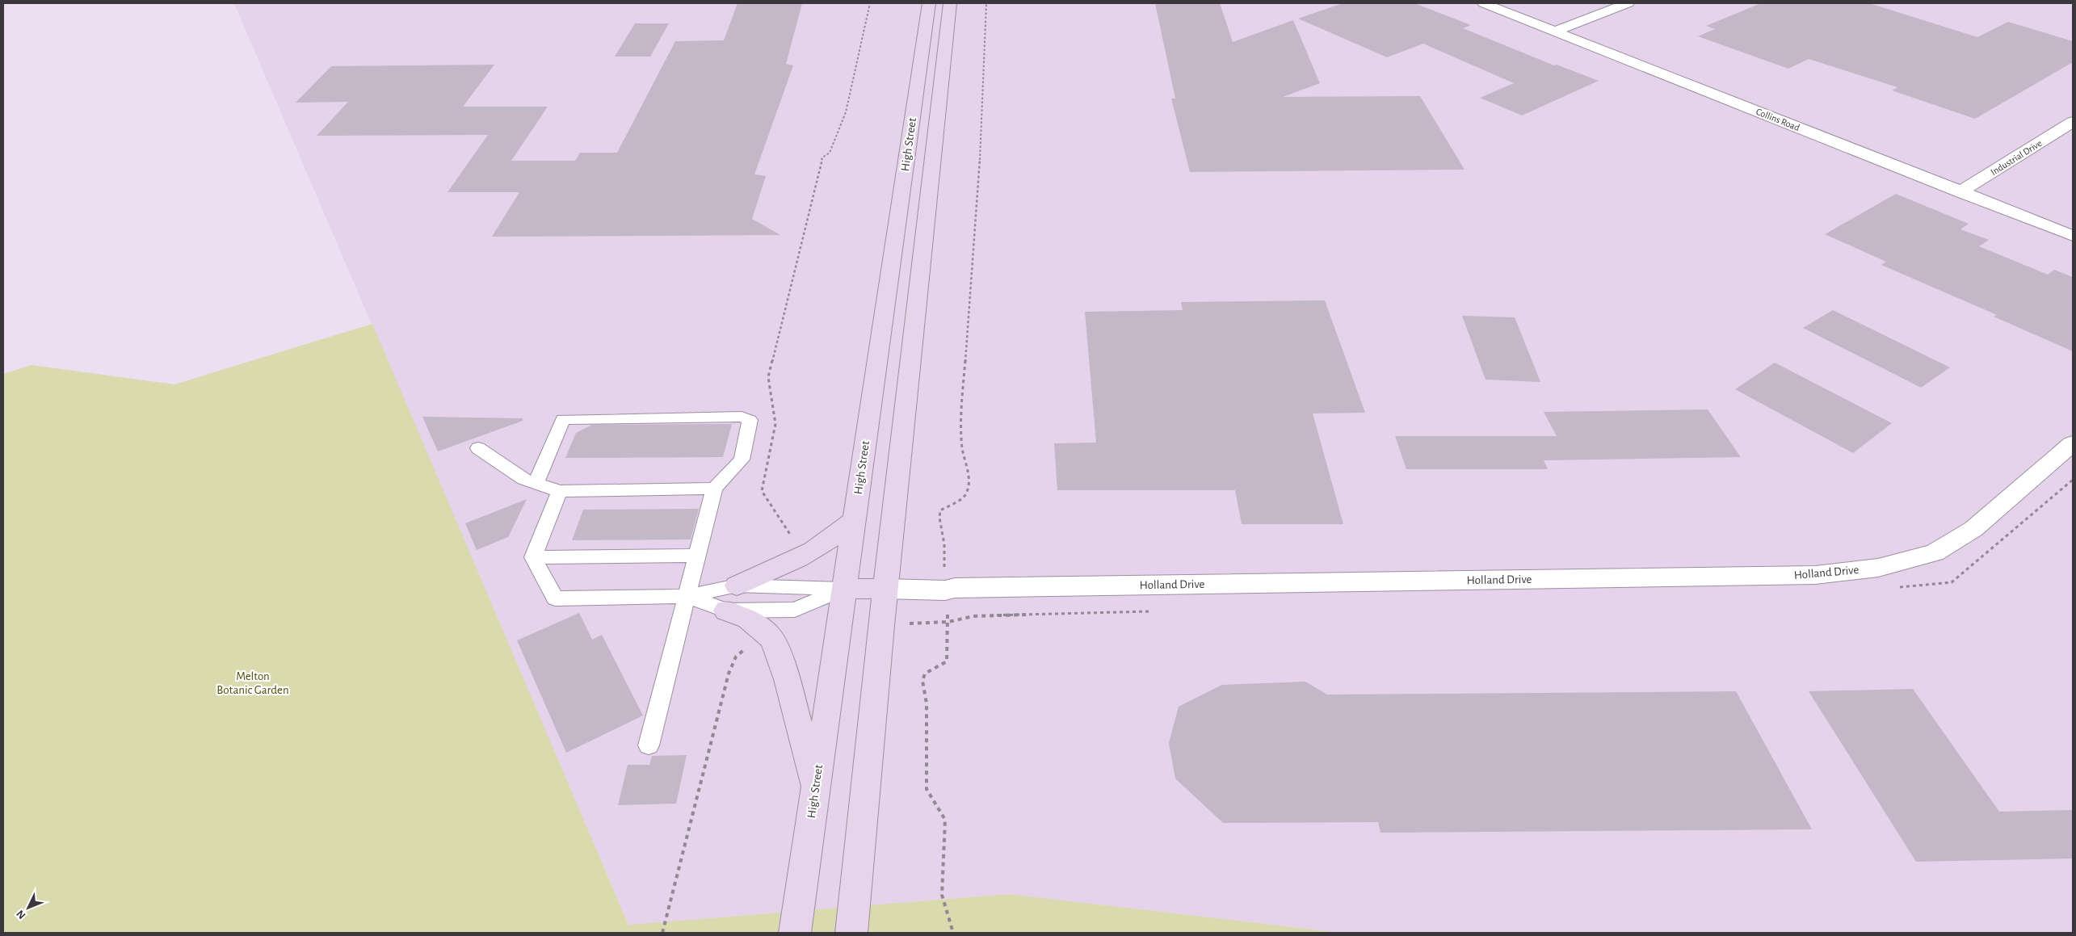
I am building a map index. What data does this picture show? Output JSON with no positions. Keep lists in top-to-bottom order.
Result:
{
  "streets": {
    "main road": ["High Street"],
    "street": ["Collins Road", "Industrial Drive", "Holland Drive"]
  },
  "crossings": [
    ["Collins Road", "Industrial Drive"],
    ["High Street", "Holland Drive"]
  ],
  "parks": ["Melton Botanic Garden"],
  "north": "bottom left"
}
